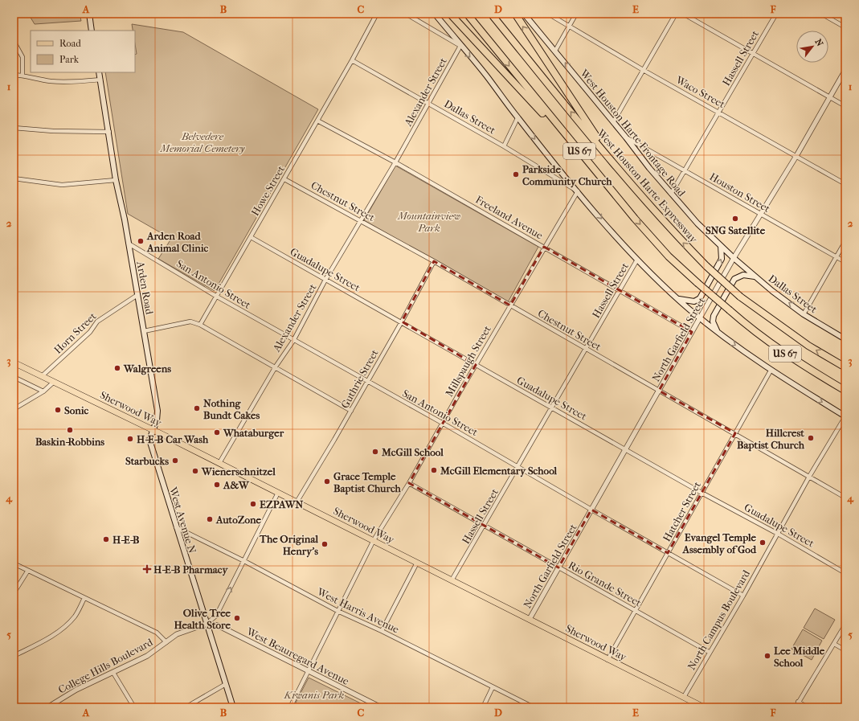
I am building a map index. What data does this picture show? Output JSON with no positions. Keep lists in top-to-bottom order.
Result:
{
  "streets": {
    "highway": ["US 67", "West Houston Harte Expressway"],
    "main road": [
      "Dallas Street",
      "West Houston Harte Frontage Road",
      "Arden Road",
      "Sherwood Way",
      "West Avenue N"
    ],
    "street": [
      "Hassell Street",
      "Alexander Street",
      "Waco Street",
      "Howe Street",
      "Houston Street",
      "Chestnut Street",
      "Freeland Avenue",
      "Guadalupe Street",
      "San Antonio Street",
      "Horn Street",
      "North Garfield Street",
      "Millspaugh Street",
      "Guthrie Street",
      "Hatcher Street",
      "Rio Grande Street",
      "West Harris Avenue",
      "North Campus Boulevard",
      "West Beauregard Avenue",
      "College Hills Boulevard"
    ]
  },
  "crossings": [
    ["Hassell Street", "Waco Street"],
    ["Hassell Street", "West Houston Harte Frontage Road"],
    ["Hassell Street", "Houston Street"],
    ["Hassell Street", "Chestnut Street"],
    ["Hassell Street", "Freeland Avenue"],
    ["Hassell Street", "Guadalupe Street"],
    ["Hassell Street", "San Antonio Street"],
    ["Hassell Street", "Sherwood Way"],
    ["Hassell Street", "Rio Grande Street"],
    ["Alexander Street", "Dallas Street"],
    ["Alexander Street", "Chestnut Street"],
    ["Alexander Street", "Freeland Avenue"],
    ["Alexander Street", "Guadalupe Street"],
    ["Alexander Street", "San Antonio Street"],
    ["Alexander Street", "Sherwood Way"],
    ["Waco Street", "North Garfield Street"],
    ["Dallas Street", "West Houston Harte Frontage Road"],
    ["Dallas Street", "Howe Street"],
    ["Dallas Street", "North Garfield Street"],
    ["Dallas Street", "Millspaugh Street"],
    ["West Houston Harte Frontage Road", "Houston Street"],
    ["West Houston Harte Frontage Road", "North Garfield Street"],
    ["Howe Street", "Chestnut Street"],
    ["Howe Street", "Freeland Avenue"],
    ["Howe Street", "Guadalupe Street"],
    ["Howe Street", "San Antonio Street"],
    ["Houston Street", "North Garfield Street"],
    ["Chestnut Street", "North Garfield Street"],
    ["Chestnut Street", "Millspaugh Street"],
    ["Chestnut Street", "Guthrie Street"],
    ["Chestnut Street", "Hatcher Street"],
    ["Chestnut Street", "North Campus Boulevard"],
    ["Freeland Avenue", "North Garfield Street"],
    ["Freeland Avenue", "Millspaugh Street"],
    ["Guadalupe Street", "North Garfield Street"],
    ["Guadalupe Street", "Millspaugh Street"],
    ["Guadalupe Street", "Guthrie Street"],
    ["Guadalupe Street", "Hatcher Street"],
    ["Guadalupe Street", "North Campus Boulevard"],
    ["San Antonio Street", "Arden Road"],
    ["San Antonio Street", "North Garfield Street"],
    ["San Antonio Street", "Millspaugh Street"],
    ["San Antonio Street", "Guthrie Street"],
    ["San Antonio Street", "Hatcher Street"],
    ["San Antonio Street", "North Campus Boulevard"],
    ["Arden Road", "Horn Street"],
    ["Arden Road", "Sherwood Way"],
    ["Arden Road", "West Avenue N"],
    ["Horn Street", "Sherwood Way"],
    ["North Garfield Street", "Sherwood Way"],
    ["North Garfield Street", "Rio Grande Street"],
    ["Millspaugh Street", "Sherwood Way"],
    ["Millspaugh Street", "Rio Grande Street"],
    ["Millspaugh Street", "West Harris Avenue"],
    ["Millspaugh Street", "West Beauregard Avenue"],
    ["Guthrie Street", "Sherwood Way"],
    ["Sherwood Way", "Hatcher Street"],
    ["Sherwood Way", "West Avenue N"],
    ["Sherwood Way", "North Campus Boulevard"],
    ["Hatcher Street", "Rio Grande Street"],
    ["West Avenue N", "West Harris Avenue"],
    ["West Avenue N", "West Beauregard Avenue"],
    ["West Avenue N", "College Hills Boulevard"],
    ["Rio Grande Street", "North Campus Boulevard"],
    ["West Beauregard Avenue", "College Hills Boulevard"]
  ],
  "parks": ["Belvedere Memorial Cemetery", "Mountainview Park", "Kiwanis Park"],
  "places": {
    "other": [
      "Parkside Community Church",
      "SNG Satellite",
      "Arden Road Animal Clinic",
      "Walgreens",
      "Nothing Bundt Cakes",
      "Sonic",
      "Baskin-Robbins",
      "Whataburger",
      "Hillcrest Baptist Church",
      "H-E-B Car Wash",
      "McGill School",
      "Starbucks",
      "McGill Elementary School",
      "Wienerschnitzel",
      "Grace Temple Baptist Church",
      "A&W",
      "EZPAWN",
      "AutoZone",
      "H-E-B",
      "Evangel Temple Assembly of God",
      "The Original Henry's",
      "Olive Tree Health Store",
      "Lee Middle School"
    ],
    "health": ["H-E-B Pharmacy"]
  },
  "legend": ["Road", "Park"],
  "north": "top right",
  "grid": {
    "columns": [
      "A",
      "B",
      "C",
      "D",
      "E",
      "F"
    ],
    "rows": [
      "1",
      "2",
      "3",
      "4",
      "5"
    ]
  }
}
